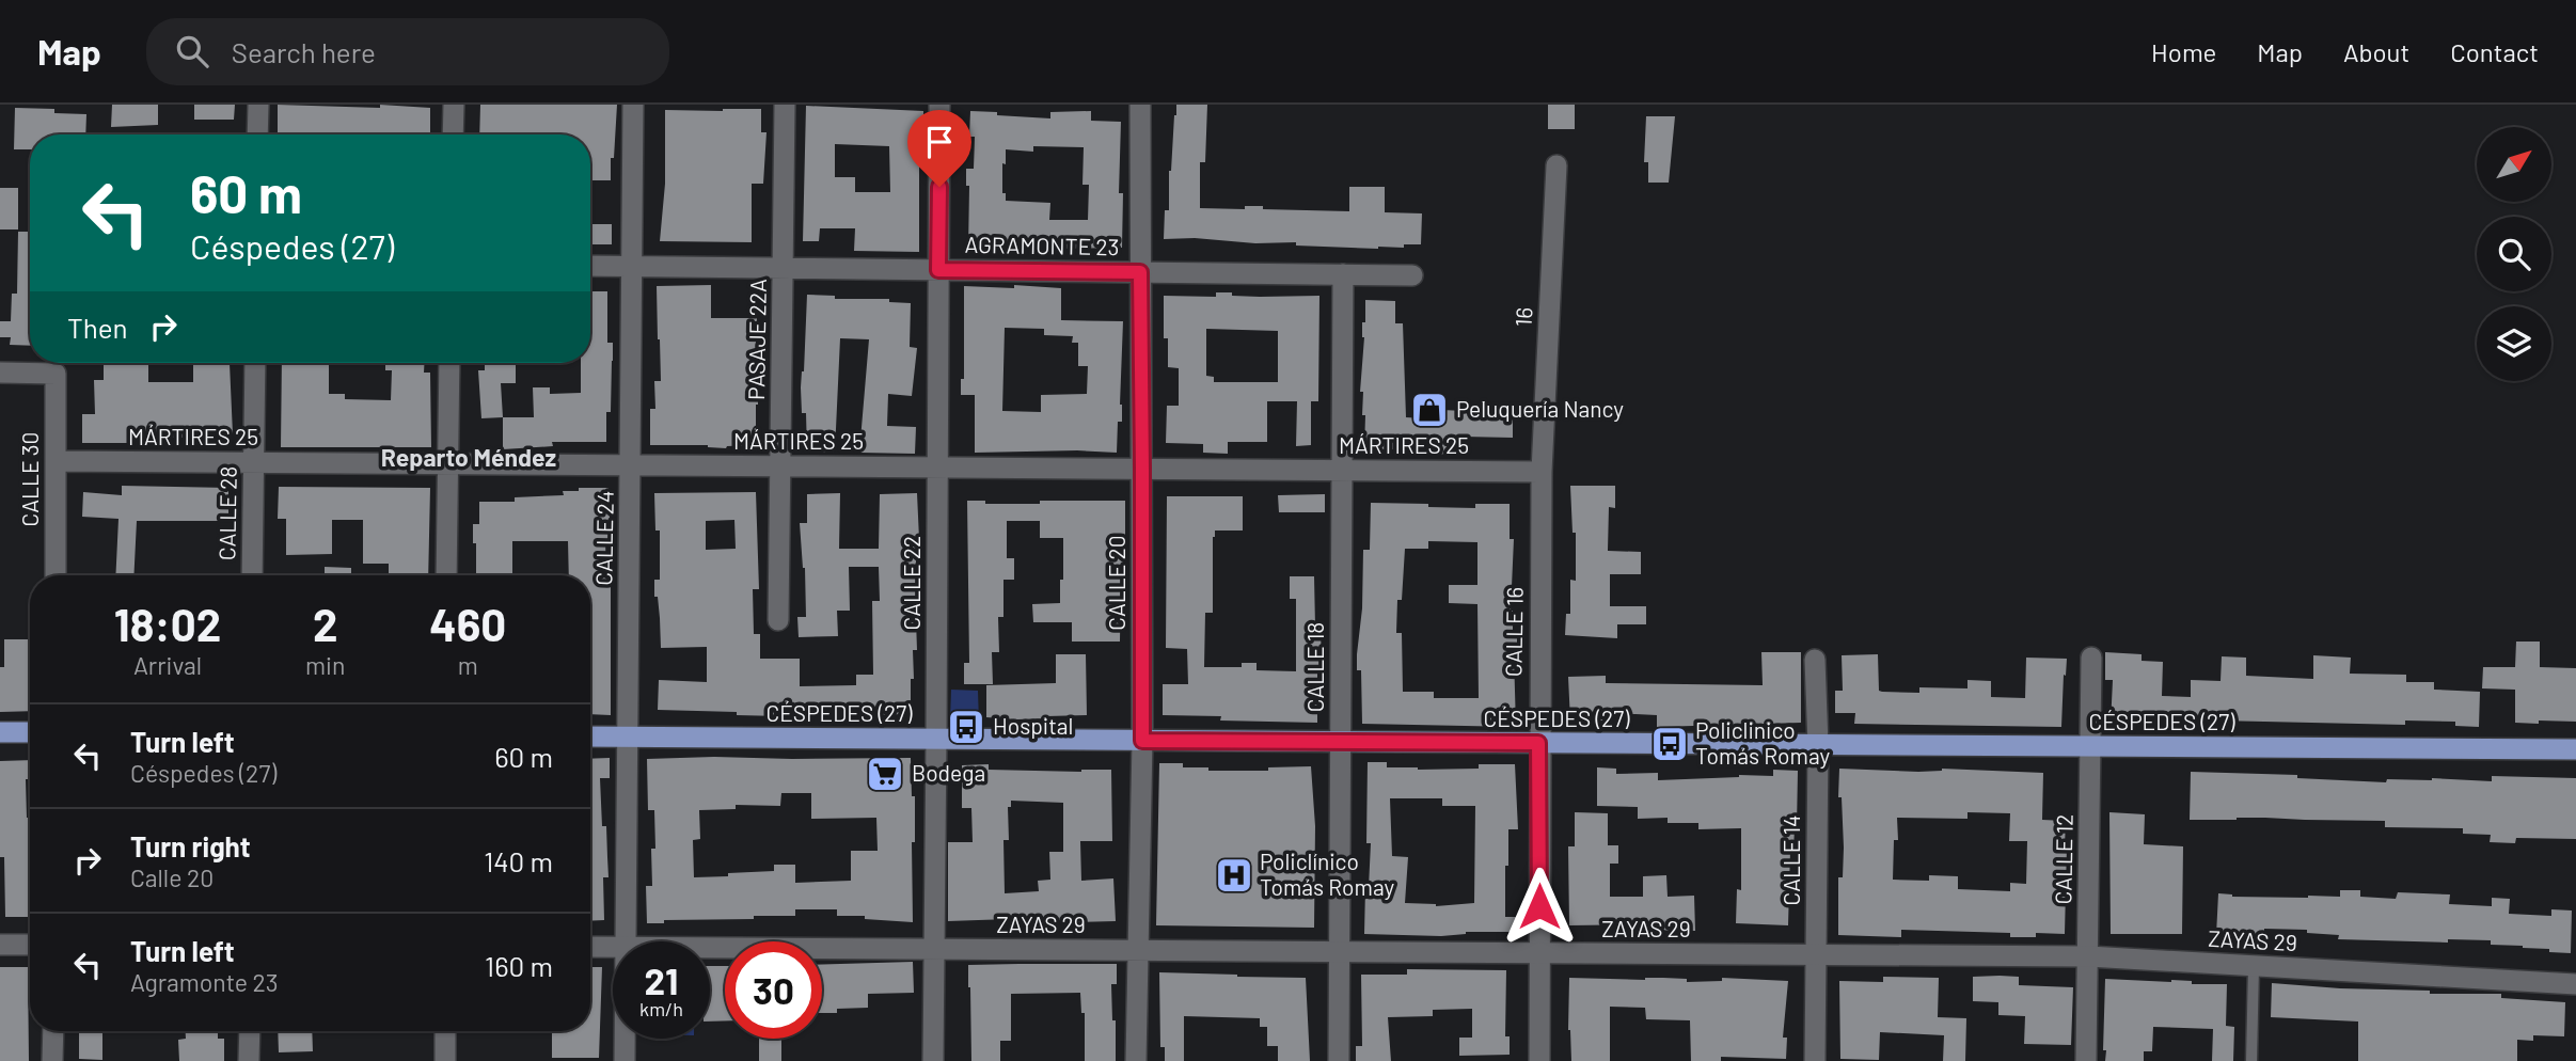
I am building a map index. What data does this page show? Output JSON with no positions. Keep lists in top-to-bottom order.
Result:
{
  "streets": {
    "main road": ["CÉSPEDES (27)"],
    "street": [
      "AGRAMONTE 23",
      "16",
      "PASAJE 22A",
      "MÁRTIRES 25",
      "CALLE 30",
      "CALLE 28",
      "CALLE 24",
      "CALLE 22",
      "CALLE 20",
      "CALLE 16",
      "CALLE 18",
      "CALLE 12",
      "CALLE 14",
      "ZAYAS 29"
    ]
  },
  "crossings": [
    ["AGRAMONTE 23", "PASAJE 22A"],
    ["AGRAMONTE 23", "CALLE 24"],
    ["AGRAMONTE 23", "CALLE 22"],
    ["AGRAMONTE 23", "CALLE 20"],
    ["AGRAMONTE 23", "CALLE 18"],
    ["16", "MÁRTIRES 25"],
    ["16", "CALLE 16"],
    ["PASAJE 22A", "MÁRTIRES 25"],
    ["MÁRTIRES 25", "CALLE 30"],
    ["MÁRTIRES 25", "CALLE 28"],
    ["MÁRTIRES 25", "CALLE 24"],
    ["MÁRTIRES 25", "CALLE 22"],
    ["MÁRTIRES 25", "CALLE 20"],
    ["MÁRTIRES 25", "CALLE 16"],
    ["MÁRTIRES 25", "CALLE 18"],
    ["CALLE 24", "CÉSPEDES (27)"],
    ["CALLE 22", "CÉSPEDES (27)"],
    ["CALLE 22", "ZAYAS 29"],
    ["CALLE 20", "CÉSPEDES (27)"],
    ["CALLE 20", "ZAYAS 29"],
    ["CALLE 16", "CÉSPEDES (27)"],
    ["CALLE 16", "ZAYAS 29"],
    ["CALLE 18", "CÉSPEDES (27)"],
    ["CALLE 18", "ZAYAS 29"],
    ["CÉSPEDES (27)", "CALLE 12"],
    ["CÉSPEDES (27)", "CALLE 14"],
    ["CALLE 12", "ZAYAS 29"],
    ["CALLE 14", "ZAYAS 29"]
  ],
  "districts": ["Reparto Méndez"],
  "places": {
    "shop": ["Peluquería Nancy"],
    "bus stop": ["Hospital", "Policlinico Tomás Romay"],
    "supermarket": ["Bodega"],
    "hospital": ["Policlínico Tomás Romay"]
  },
  "north": "top right",
  "page": {
    "header": "Map",
    "search": "Search here",
    "nav": [
      "Home",
      "Map",
      "About",
      "Contact"
    ],
    "turn": ["60 m", "Céspedes (27)"],
    "then": "Then",
    "eta": [
      "18:02",
      "Arrival",
      "2",
      "min",
      "460",
      "m"
    ],
    "list": [
      {
        "name": "Turn left",
        "note": "Céspedes (27)",
        "value": "60 m"
      },
      {
        "name": "Turn right",
        "note": "Calle 20",
        "value": "140 m"
      },
      {
        "name": "Turn left",
        "note": "Agramonte 23",
        "value": "160 m"
      }
    ],
    "speed": "21 km/h",
    "limit": "30"
  }
}
